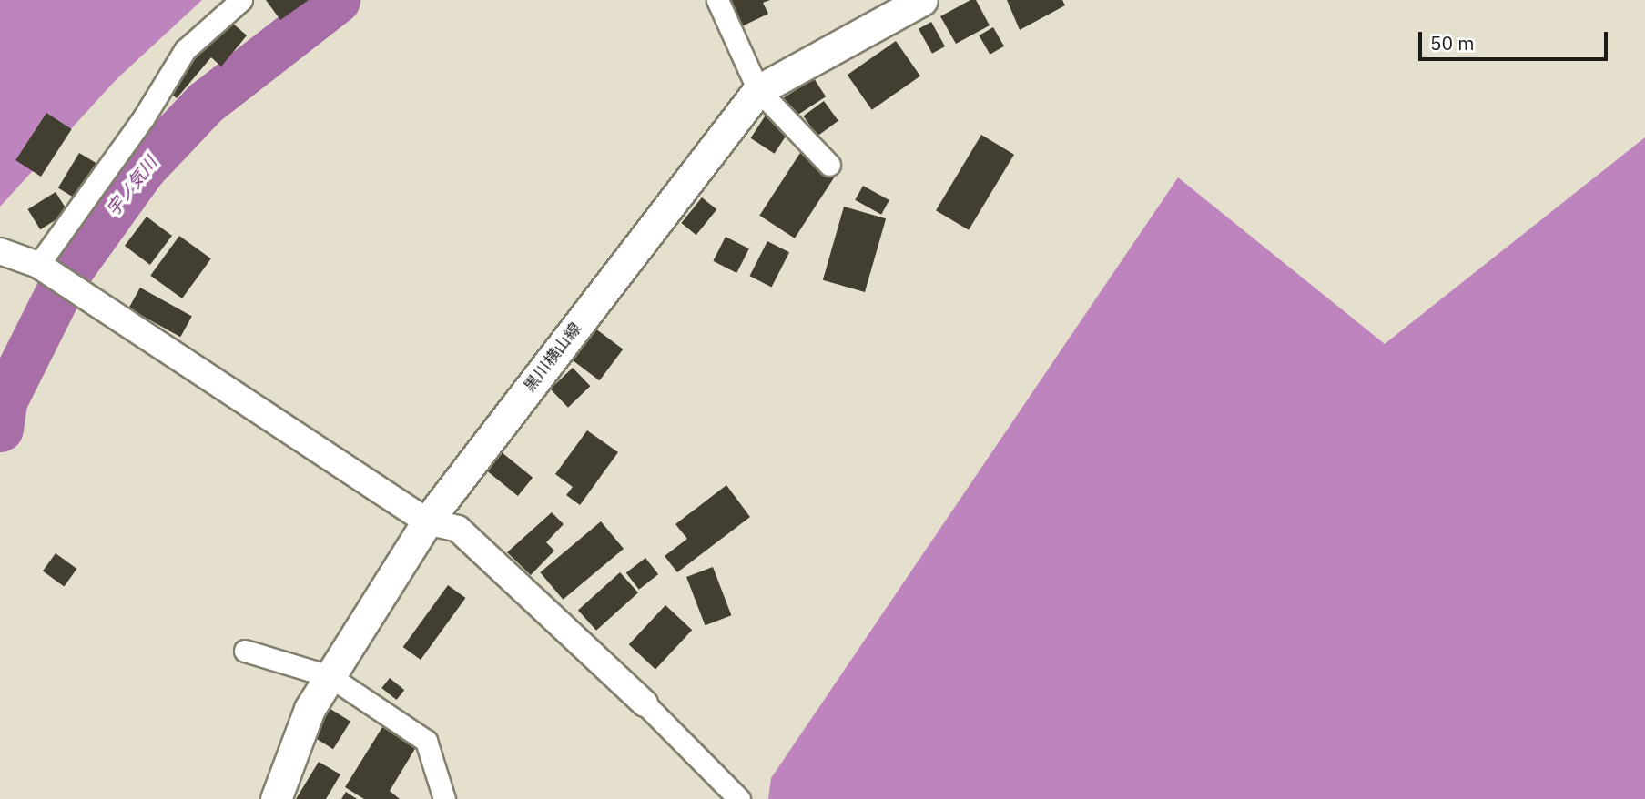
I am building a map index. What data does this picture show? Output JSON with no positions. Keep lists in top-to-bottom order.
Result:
{
  "streets": {
    "main road": ["黒川横山線"]
  },
  "water": ["宇ノ気川"],
  "scale_bar": "50 m"
}
